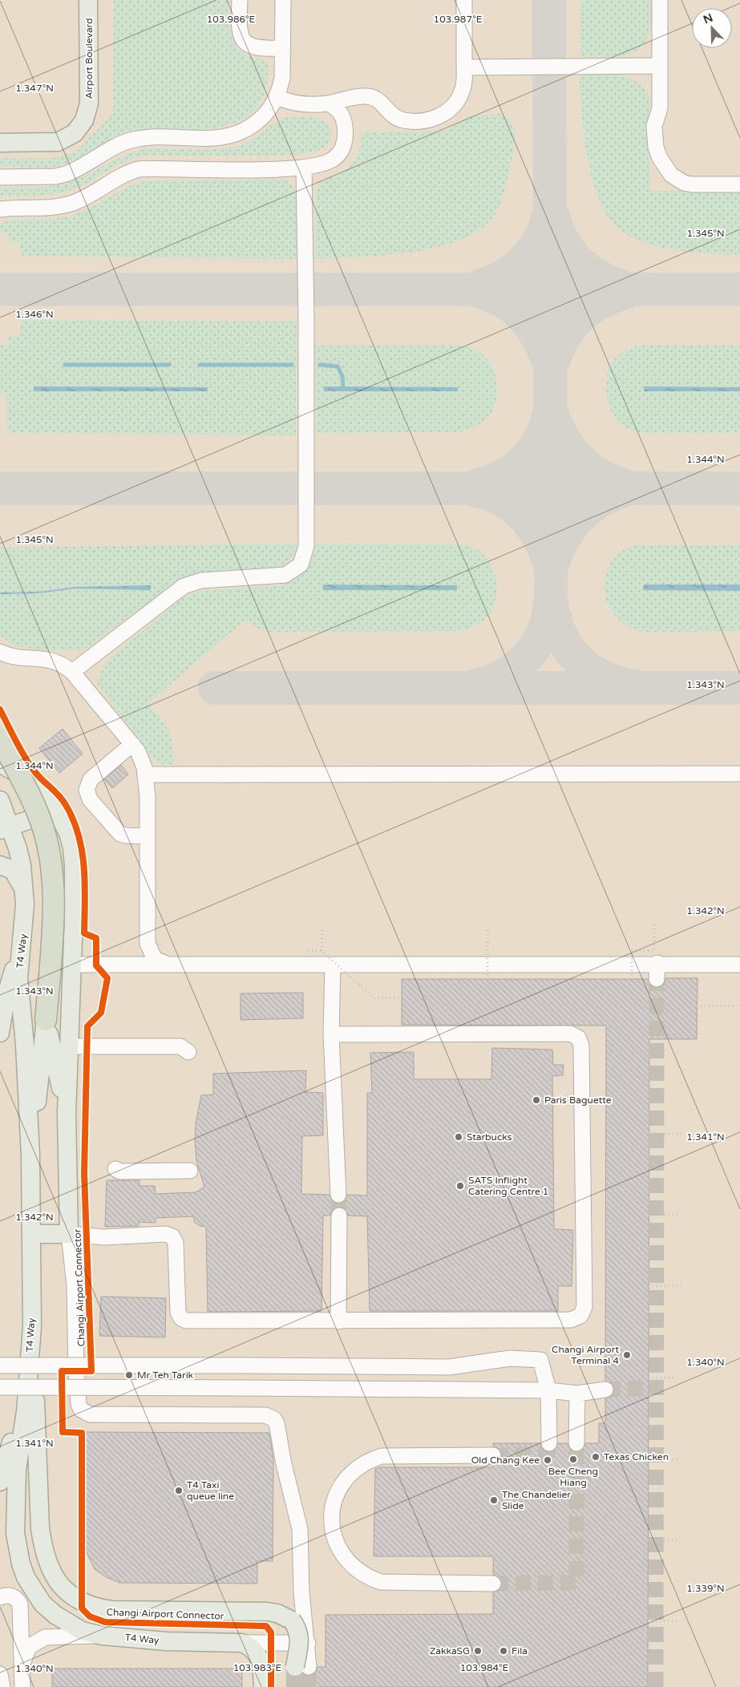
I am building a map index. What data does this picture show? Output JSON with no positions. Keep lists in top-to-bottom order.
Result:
{
  "streets": {
    "main road": ["Airport Boulevard", "T4 Way"],
    "cycle path": ["Changi Airport Connector"]
  },
  "places": [
    "Paris Baguette",
    "Starbucks",
    "SATS Inflight Catering Centre 1",
    "Changi Airport Terminal 4",
    "Mr Teh Tarik",
    "Texas Chicken",
    "Bee Cheng Hiang",
    "Old Chang Kee",
    "T4 Taxi queue line",
    "The Chandelier Slide",
    "ZakkaSG",
    "Fila"
  ],
  "north": "top left",
  "coordinates": [
    "103.986°E",
    "103.987°E",
    "1.347°N",
    "1.345°N",
    "1.346°N",
    "1.344°N",
    "1.343°N",
    "1.342°N",
    "1.341°N",
    "1.340°N",
    "1.339°N",
    "103.983°E",
    "103.984°E"
  ]
}
